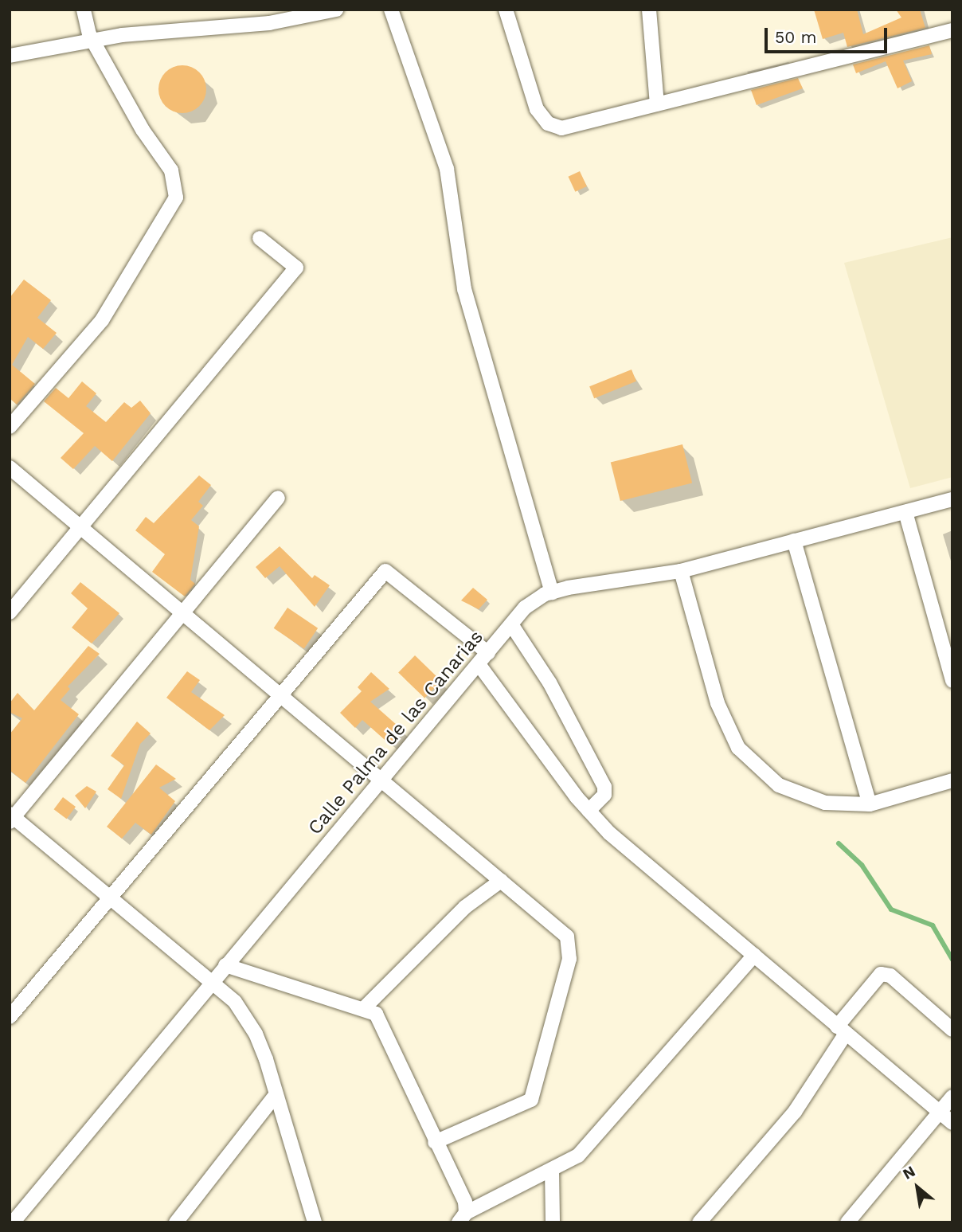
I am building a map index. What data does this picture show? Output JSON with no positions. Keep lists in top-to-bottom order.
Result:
{
  "streets": {
    "street": ["Calle Palma de las Canarias"]
  },
  "scale_bar": "50 m",
  "north": "top left"
}
